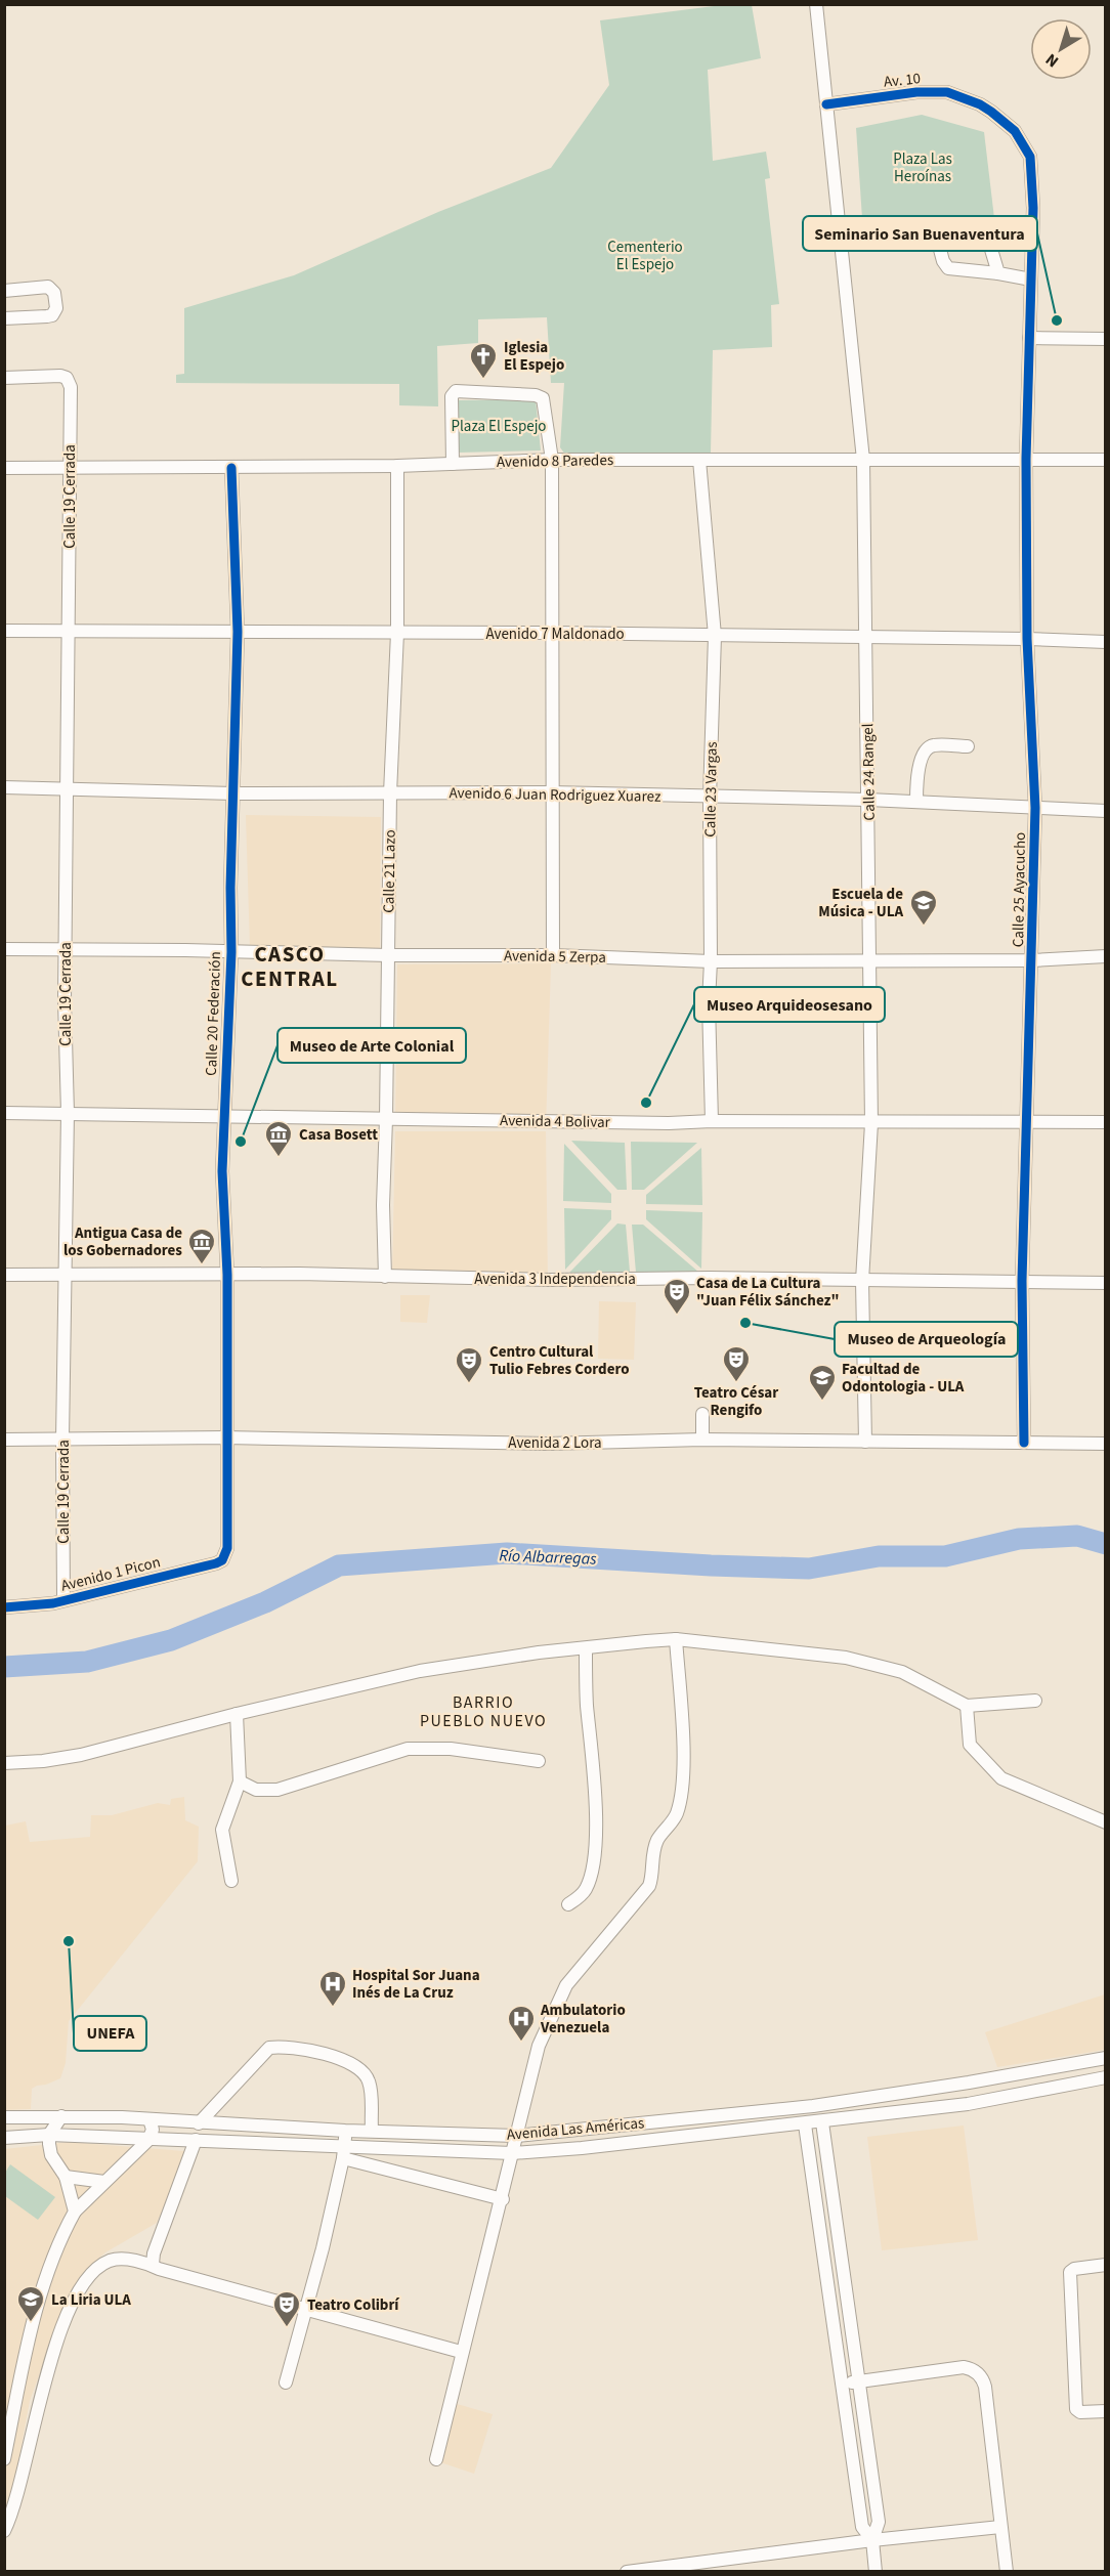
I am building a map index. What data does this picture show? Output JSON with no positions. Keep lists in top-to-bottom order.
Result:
{
  "streets": {
    "street": [
      "Av. 10",
      "Avenido 8 Paredes",
      "Calle 19 Cerrada",
      "Avenido 7 Maldonado",
      "Calle 24 Rangel",
      "Calle 23 Vargas",
      "Avenido 6 Juan Rodriguez Xuarez",
      "Calle 21 Lazo",
      "Calle 25 Ayacucho",
      "Avenida 5 Zerpa",
      "Calle 20 Federación",
      "Avenida 4 Bolivar",
      "Avenida 3 Independencia",
      "Avenida 2 Lora",
      "Avenido 1 Picon",
      "Avenida Las Américas"
    ]
  },
  "crossings": [
    ["Av. 10", "Calle 24 Rangel"],
    ["Av. 10", "Calle 25 Ayacucho"],
    ["Avenido 8 Paredes", "Calle 19 Cerrada"],
    ["Avenido 8 Paredes", "Calle 24 Rangel"],
    ["Avenido 8 Paredes", "Calle 23 Vargas"],
    ["Avenido 8 Paredes", "Calle 21 Lazo"],
    ["Avenido 8 Paredes", "Calle 25 Ayacucho"],
    ["Avenido 8 Paredes", "Calle 20 Federación"],
    ["Calle 19 Cerrada", "Avenido 7 Maldonado"],
    ["Calle 19 Cerrada", "Avenido 6 Juan Rodriguez Xuarez"],
    ["Calle 19 Cerrada", "Avenida 5 Zerpa"],
    ["Calle 19 Cerrada", "Avenida 4 Bolivar"],
    ["Calle 19 Cerrada", "Avenida 3 Independencia"],
    ["Calle 19 Cerrada", "Avenida 2 Lora"],
    ["Calle 19 Cerrada", "Avenido 1 Picon"],
    ["Avenido 7 Maldonado", "Calle 24 Rangel"],
    ["Avenido 7 Maldonado", "Calle 23 Vargas"],
    ["Avenido 7 Maldonado", "Calle 21 Lazo"],
    ["Avenido 7 Maldonado", "Calle 25 Ayacucho"],
    ["Avenido 7 Maldonado", "Calle 20 Federación"],
    ["Calle 24 Rangel", "Avenido 6 Juan Rodriguez Xuarez"],
    ["Calle 24 Rangel", "Avenida 5 Zerpa"],
    ["Calle 24 Rangel", "Avenida 4 Bolivar"],
    ["Calle 24 Rangel", "Avenida 3 Independencia"],
    ["Calle 24 Rangel", "Avenida 2 Lora"],
    ["Calle 23 Vargas", "Avenido 6 Juan Rodriguez Xuarez"],
    ["Calle 23 Vargas", "Avenida 5 Zerpa"],
    ["Calle 23 Vargas", "Avenida 4 Bolivar"],
    ["Avenido 6 Juan Rodriguez Xuarez", "Calle 21 Lazo"],
    ["Avenido 6 Juan Rodriguez Xuarez", "Calle 25 Ayacucho"],
    ["Avenido 6 Juan Rodriguez Xuarez", "Calle 20 Federación"],
    ["Calle 21 Lazo", "Avenida 5 Zerpa"],
    ["Calle 21 Lazo", "Avenida 4 Bolivar"],
    ["Calle 21 Lazo", "Avenida 3 Independencia"],
    ["Calle 25 Ayacucho", "Avenida 5 Zerpa"],
    ["Calle 25 Ayacucho", "Avenida 4 Bolivar"],
    ["Calle 25 Ayacucho", "Avenida 3 Independencia"],
    ["Calle 25 Ayacucho", "Avenida 2 Lora"],
    ["Avenida 5 Zerpa", "Calle 20 Federación"],
    ["Calle 20 Federación", "Avenida 4 Bolivar"],
    ["Calle 20 Federación", "Avenida 3 Independencia"],
    ["Calle 20 Federación", "Avenida 2 Lora"],
    ["Calle 20 Federación", "Avenido 1 Picon"]
  ],
  "districts": ["CASCO CENTRAL", "BARRIO PUEBLO NUEVO"],
  "water": ["Río Albarregas"],
  "parks": ["Plaza Las Heroínas", "Cementerio El Espejo", "Plaza El Espejo"],
  "places": {
    "other": [
      "Seminario San Buenaventura",
      "Museo Arquideosesano",
      "Museo de Arte Colonial",
      "Museo de Arqueología",
      "UNEFA"
    ],
    "church": ["Iglesia El Espejo"],
    "school or university": ["Escuela de Música - ULA", "Facultad de Odontologia - ULA", "La Liria ULA"],
    "museum": ["Casa Bosett", "Antigua Casa de los Gobernadores"],
    "theatre": [
      "Casa de La Cultura \"Juan Félix Sánchez\"",
      "Teatro César Rengifo",
      "Centro Cultural Tulio Febres Cordero",
      "Teatro Colibrí"
    ],
    "hospital": ["Hospital Sor Juana Inés de La Cruz", "Ambulatorio Venezuela"]
  },
  "north": "bottom left"
}
